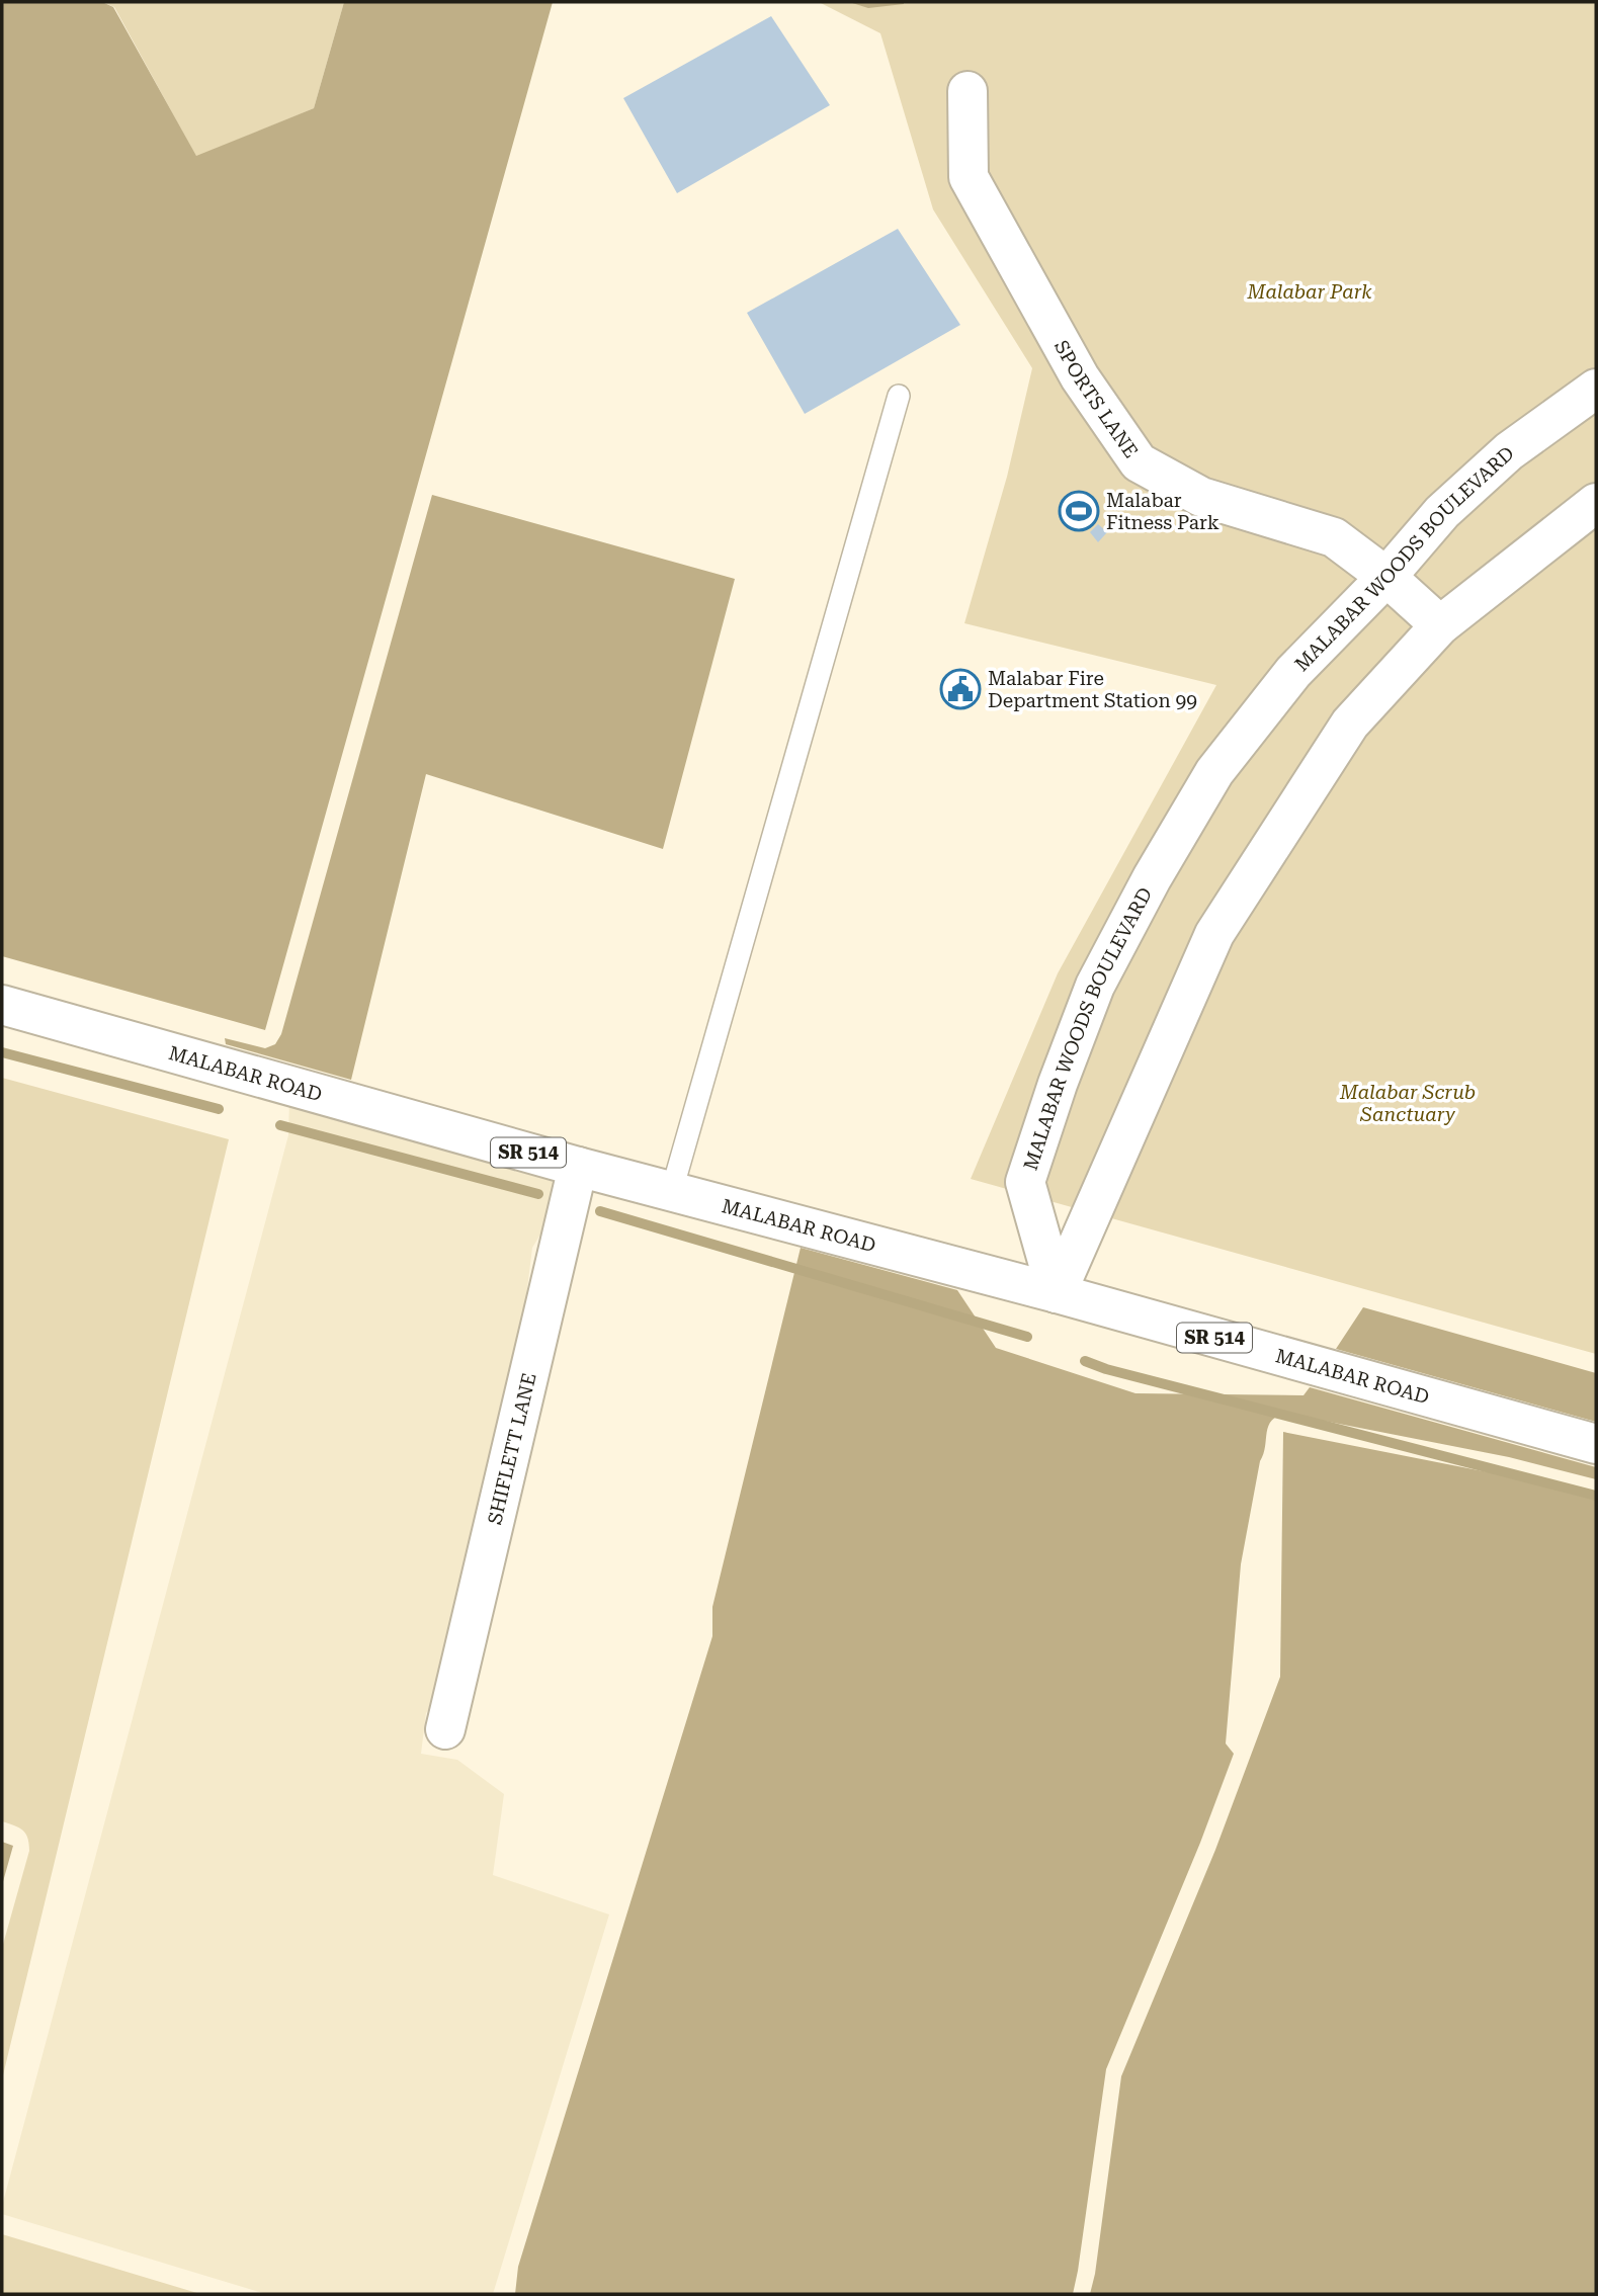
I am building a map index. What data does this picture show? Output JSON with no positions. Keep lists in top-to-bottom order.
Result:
{
  "streets": {
    "street": [
      "SPORTS LANE",
      "MALABAR WOODS BOULEVARD",
      "MALABAR ROAD",
      "SR 514",
      "SHIFLETT LANE"
    ]
  },
  "crossings": [
    ["SPORTS LANE", "MALABAR WOODS BOULEVARD"],
    ["MALABAR WOODS BOULEVARD", "MALABAR ROAD"],
    ["MALABAR ROAD", "SHIFLETT LANE"]
  ],
  "parks": ["Malabar Park", "Malabar Scrub Sanctuary"],
  "places": {
    "sports": ["Malabar Fitness Park"],
    "public building": ["Malabar Fire Department Station 99"]
  }
}
